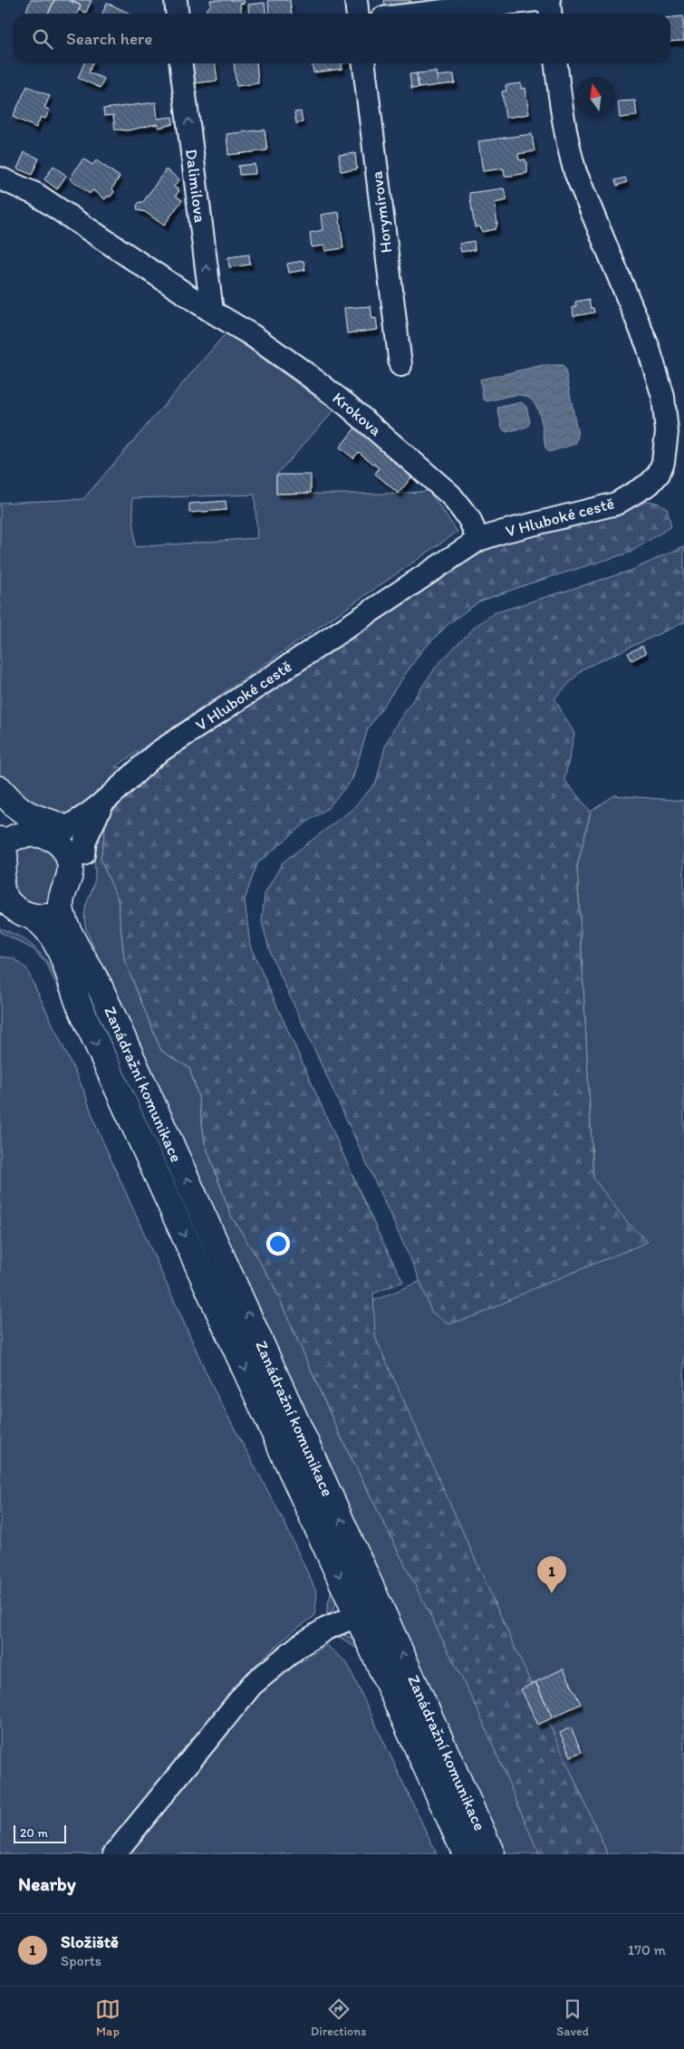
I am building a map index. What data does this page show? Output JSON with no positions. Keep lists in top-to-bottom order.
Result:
{
  "streets": {
    "main road": ["Zanádražní komunikace"],
    "street": [
      "Dalimilova",
      "Horymírova",
      "Krokova",
      "V Hluboké cestě"
    ]
  },
  "crossings": [
    ["Dalimilova", "Krokova"],
    ["Krokova", "V Hluboké cestě"]
  ],
  "one_way": ["Dalimilova"],
  "scale_bar": "20 m",
  "north": "top",
  "page": {
    "search": "Search here",
    "pins": "1",
    "scale": "20 m",
    "heading": "Nearby",
    "list": [
      {
        "mark": "1",
        "name": "Složiště",
        "note": "Sports",
        "value": "170 m"
      }
    ],
    "nav": ["Map", "Directions", "Saved"]
  }
}
